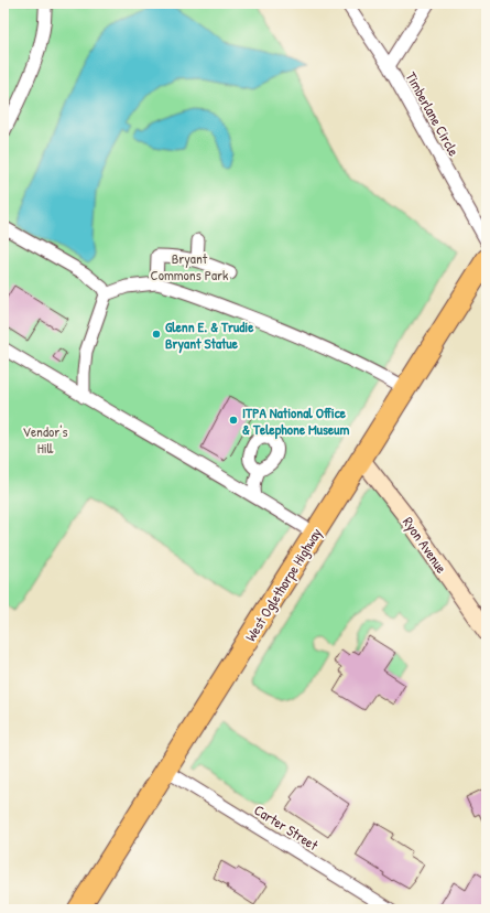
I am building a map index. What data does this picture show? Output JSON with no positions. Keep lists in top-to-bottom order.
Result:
{
  "streets": {
    "highway": ["West Oglethorpe Highway"],
    "street": ["Timberlane Circle", "Ryon Avenue", "Carter Street"]
  },
  "crossings": [
    ["Ryon Avenue", "West Oglethorpe Highway"],
    ["West Oglethorpe Highway", "Carter Street"]
  ],
  "parks": ["Bryant Commons Park", "Vendor's Hill"],
  "places": ["Glenn E. & Trudie Bryant Statue", "ITPA National Office & Telephone Museum"]
}
